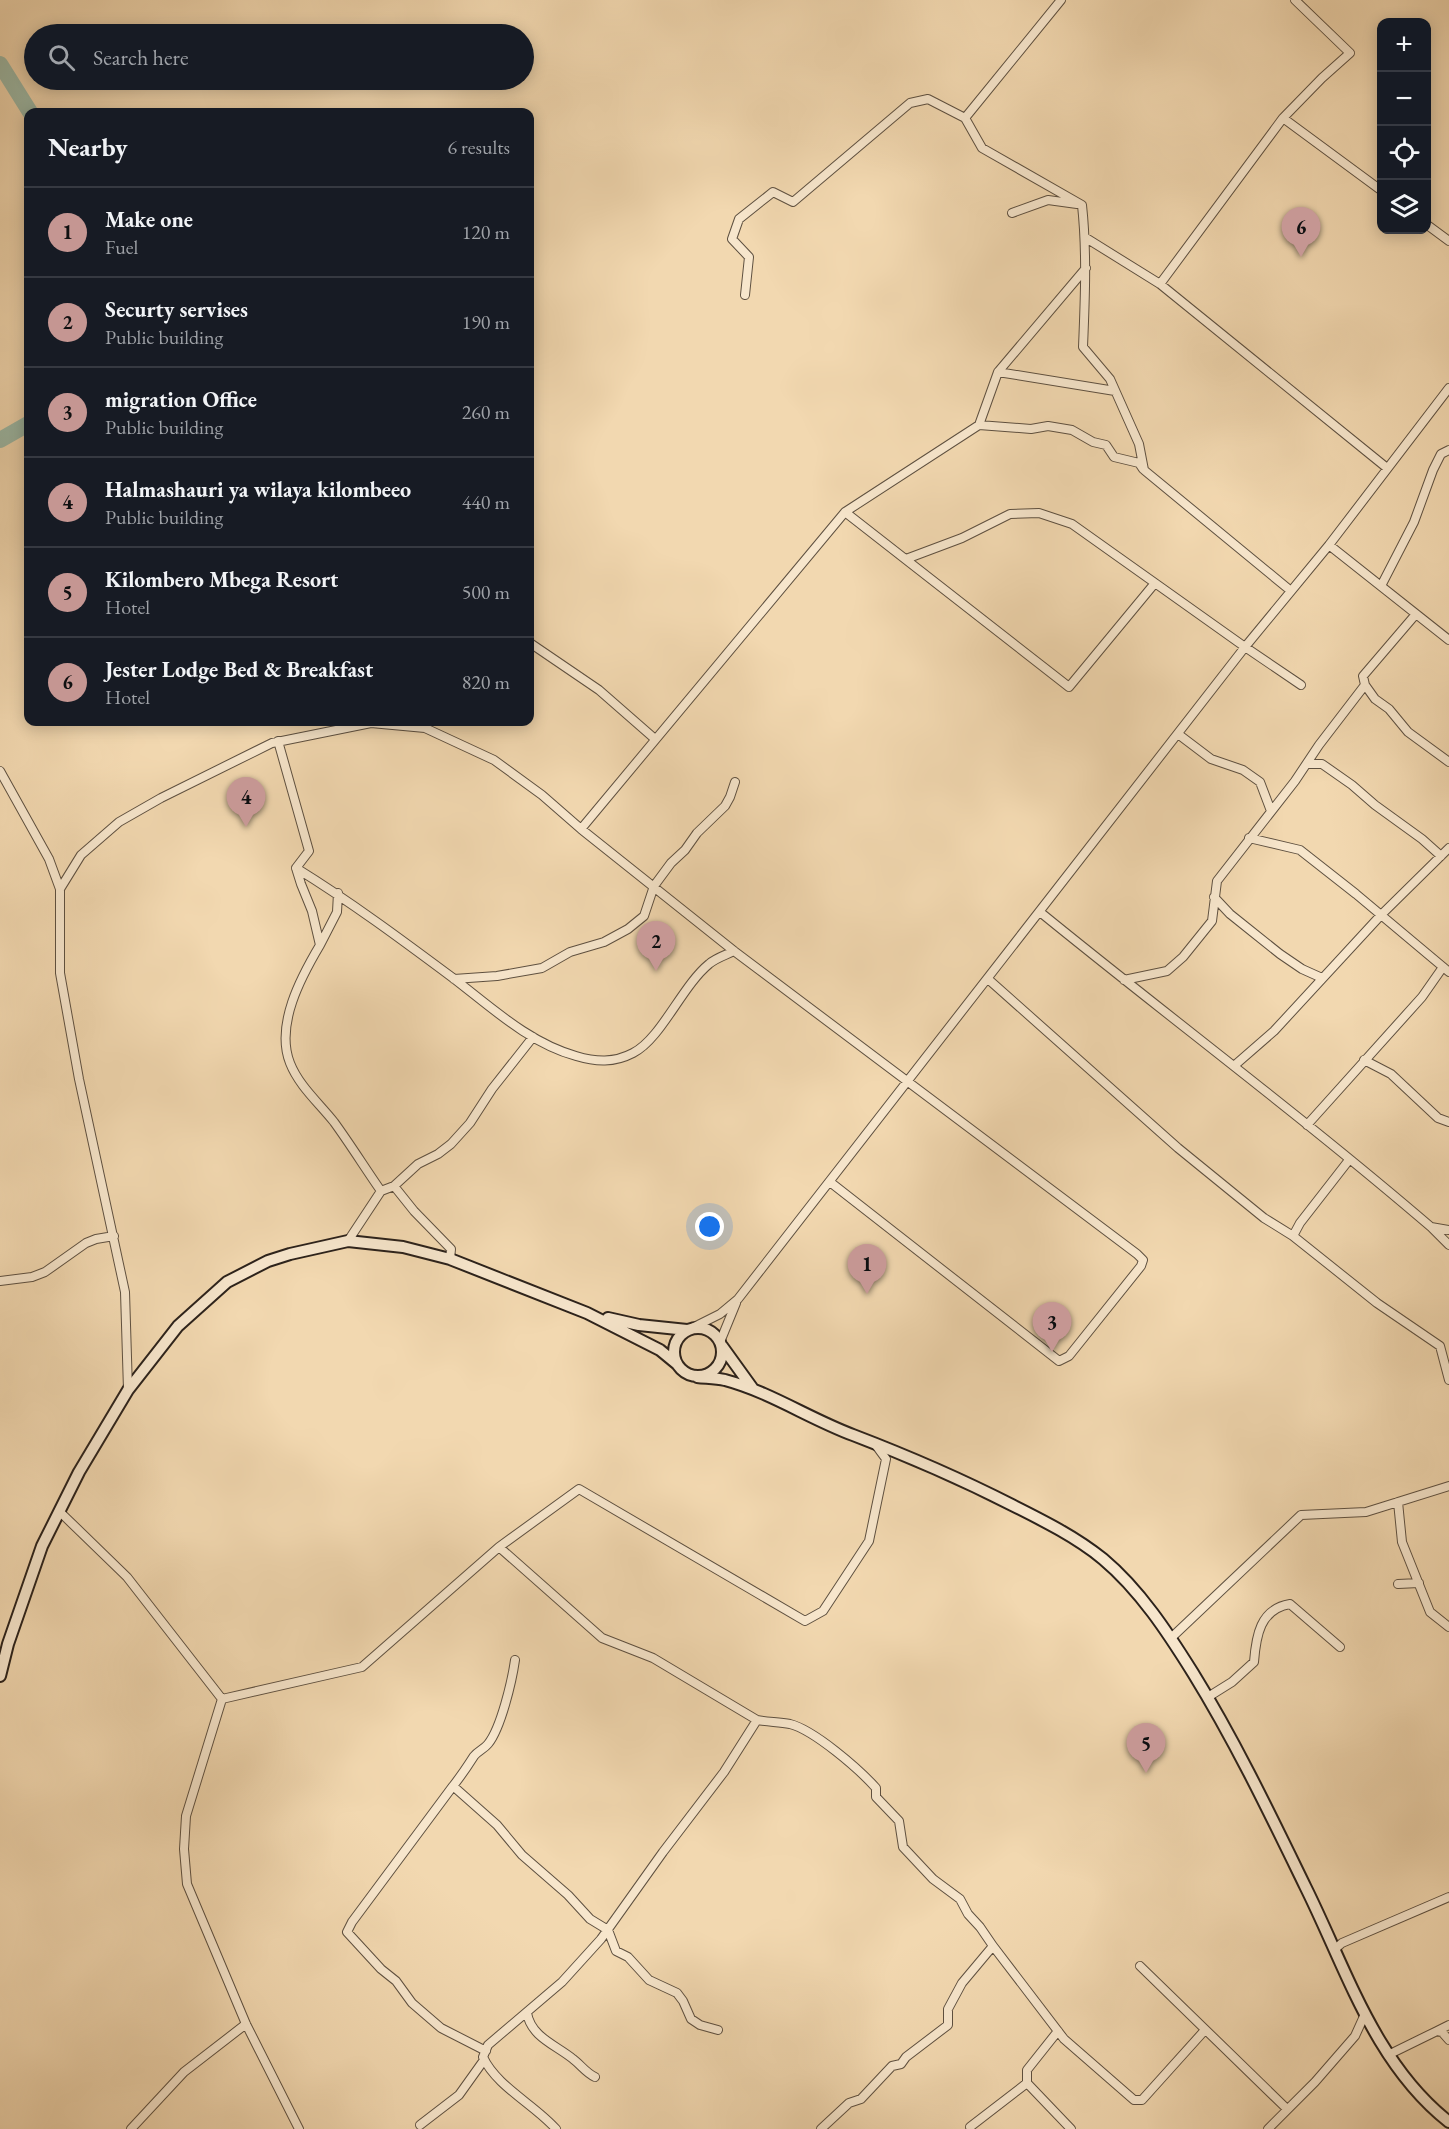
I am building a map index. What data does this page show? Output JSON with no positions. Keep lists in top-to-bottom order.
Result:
{
  "page": {
    "map_buttons": ["+", "−"],
    "search": "Search here",
    "heading": ["Nearby", "6 results"],
    "list": [
      {
        "mark": "1",
        "name": "Make one",
        "note": "Fuel",
        "value": "120 m"
      },
      {
        "mark": "2",
        "name": "Securty servises",
        "note": "Public building",
        "value": "190 m"
      },
      {
        "mark": "3",
        "name": "migration Office",
        "note": "Public building",
        "value": "260 m"
      },
      {
        "mark": "4",
        "name": "Halmashauri ya wilaya kilombeeo",
        "note": "Public building",
        "value": "440 m"
      },
      {
        "mark": "5",
        "name": "Kilombero Mbega Resort",
        "note": "Hotel",
        "value": "500 m"
      },
      {
        "mark": "6",
        "name": "Jester Lodge Bed & Breakfast",
        "note": "Hotel",
        "value": "820 m"
      }
    ],
    "pins": [
      "6",
      "4",
      "2",
      "1",
      "3",
      "5"
    ]
  }
}
